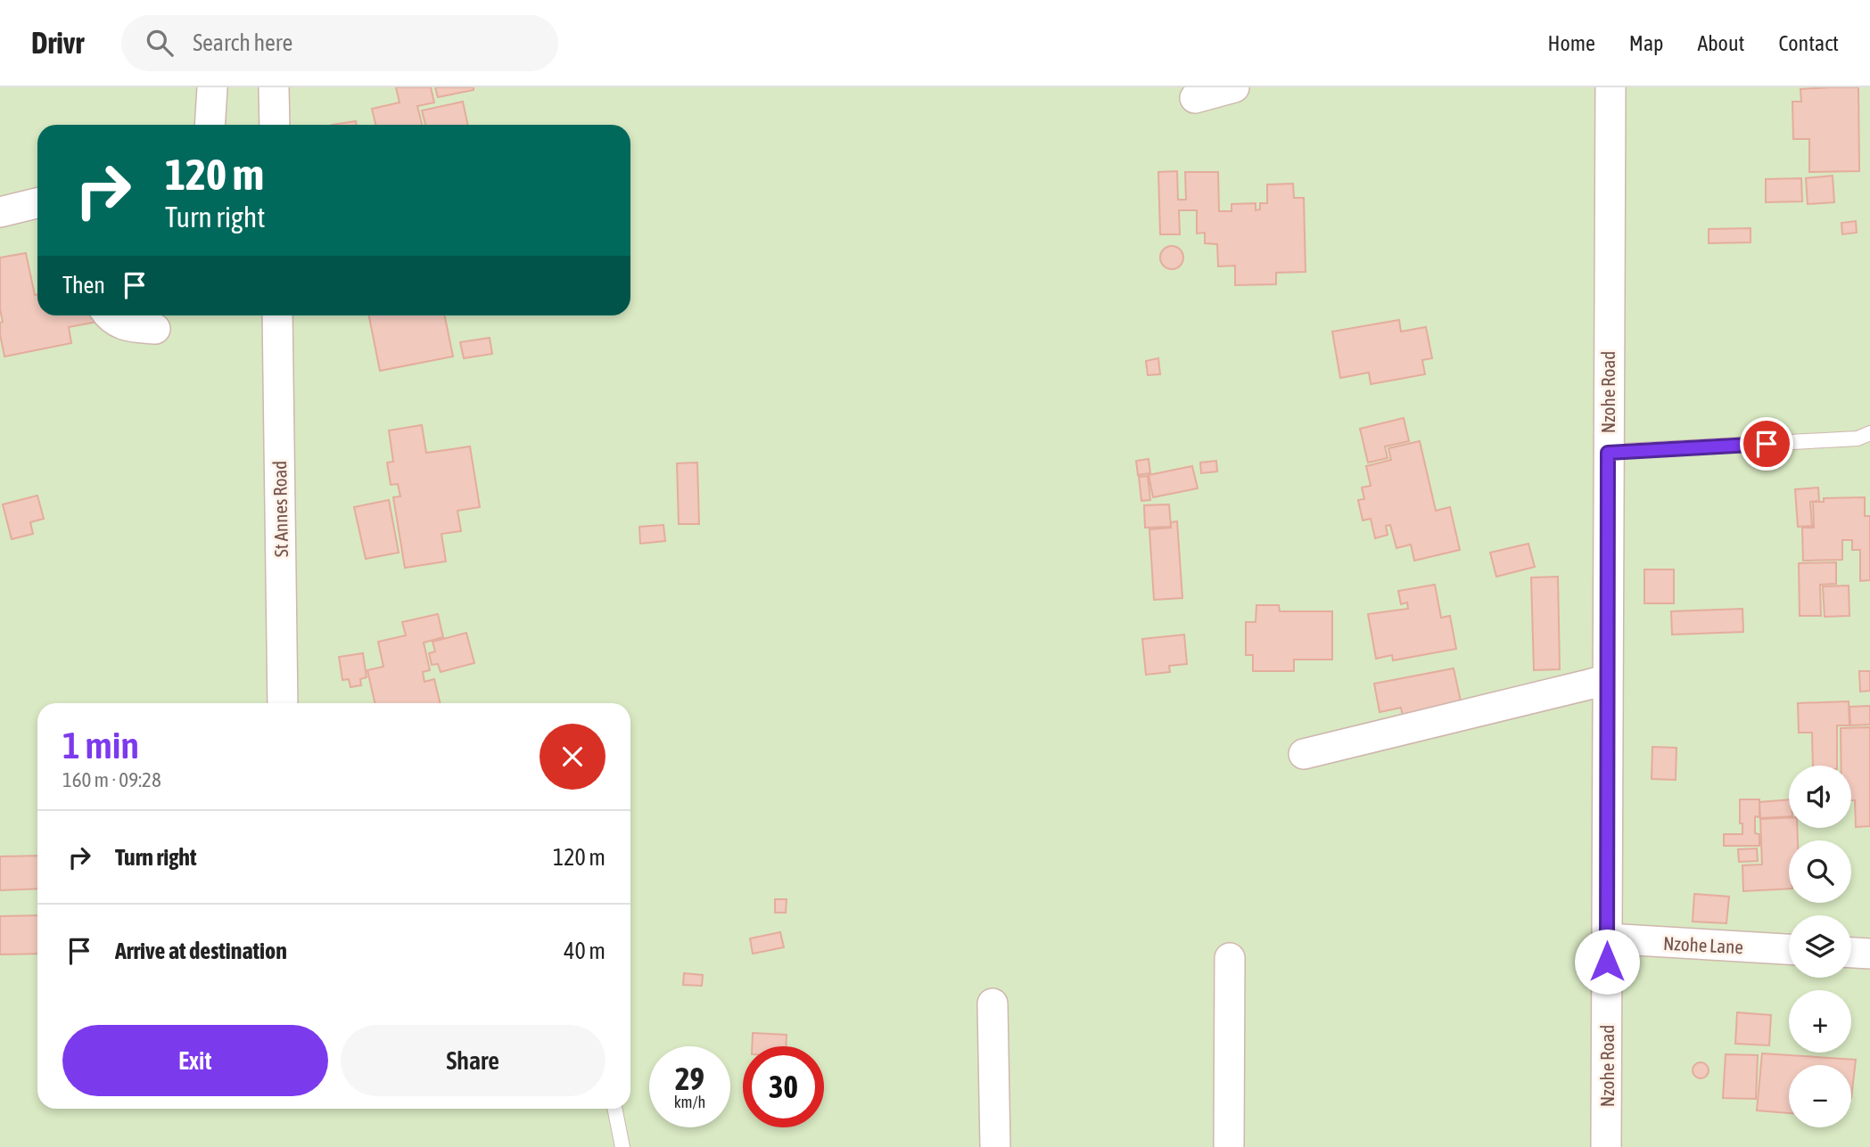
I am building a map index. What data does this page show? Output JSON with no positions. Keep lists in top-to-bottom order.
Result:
{
  "streets": {
    "street": ["Nzohe Road", "St Annes Road", "Nzohe Lane"]
  },
  "crossings": [
    ["Nzohe Road", "Nzohe Lane"]
  ],
  "page": {
    "header": "Drivr",
    "search": "Search here",
    "nav": [
      "Home",
      "Map",
      "About",
      "Contact"
    ],
    "turn": ["120 m", "Turn right"],
    "then": "Then",
    "heading": ["1 min", "160 m · 09:28"],
    "map_buttons": ["+", "−"],
    "list": [
      {
        "name": "Turn right",
        "value": "120 m"
      },
      {
        "name": "Arrive at destination",
        "value": "40 m"
      }
    ],
    "buttons": ["Exit", "Share"],
    "speed": "29 km/h",
    "limit": "30"
  }
}
